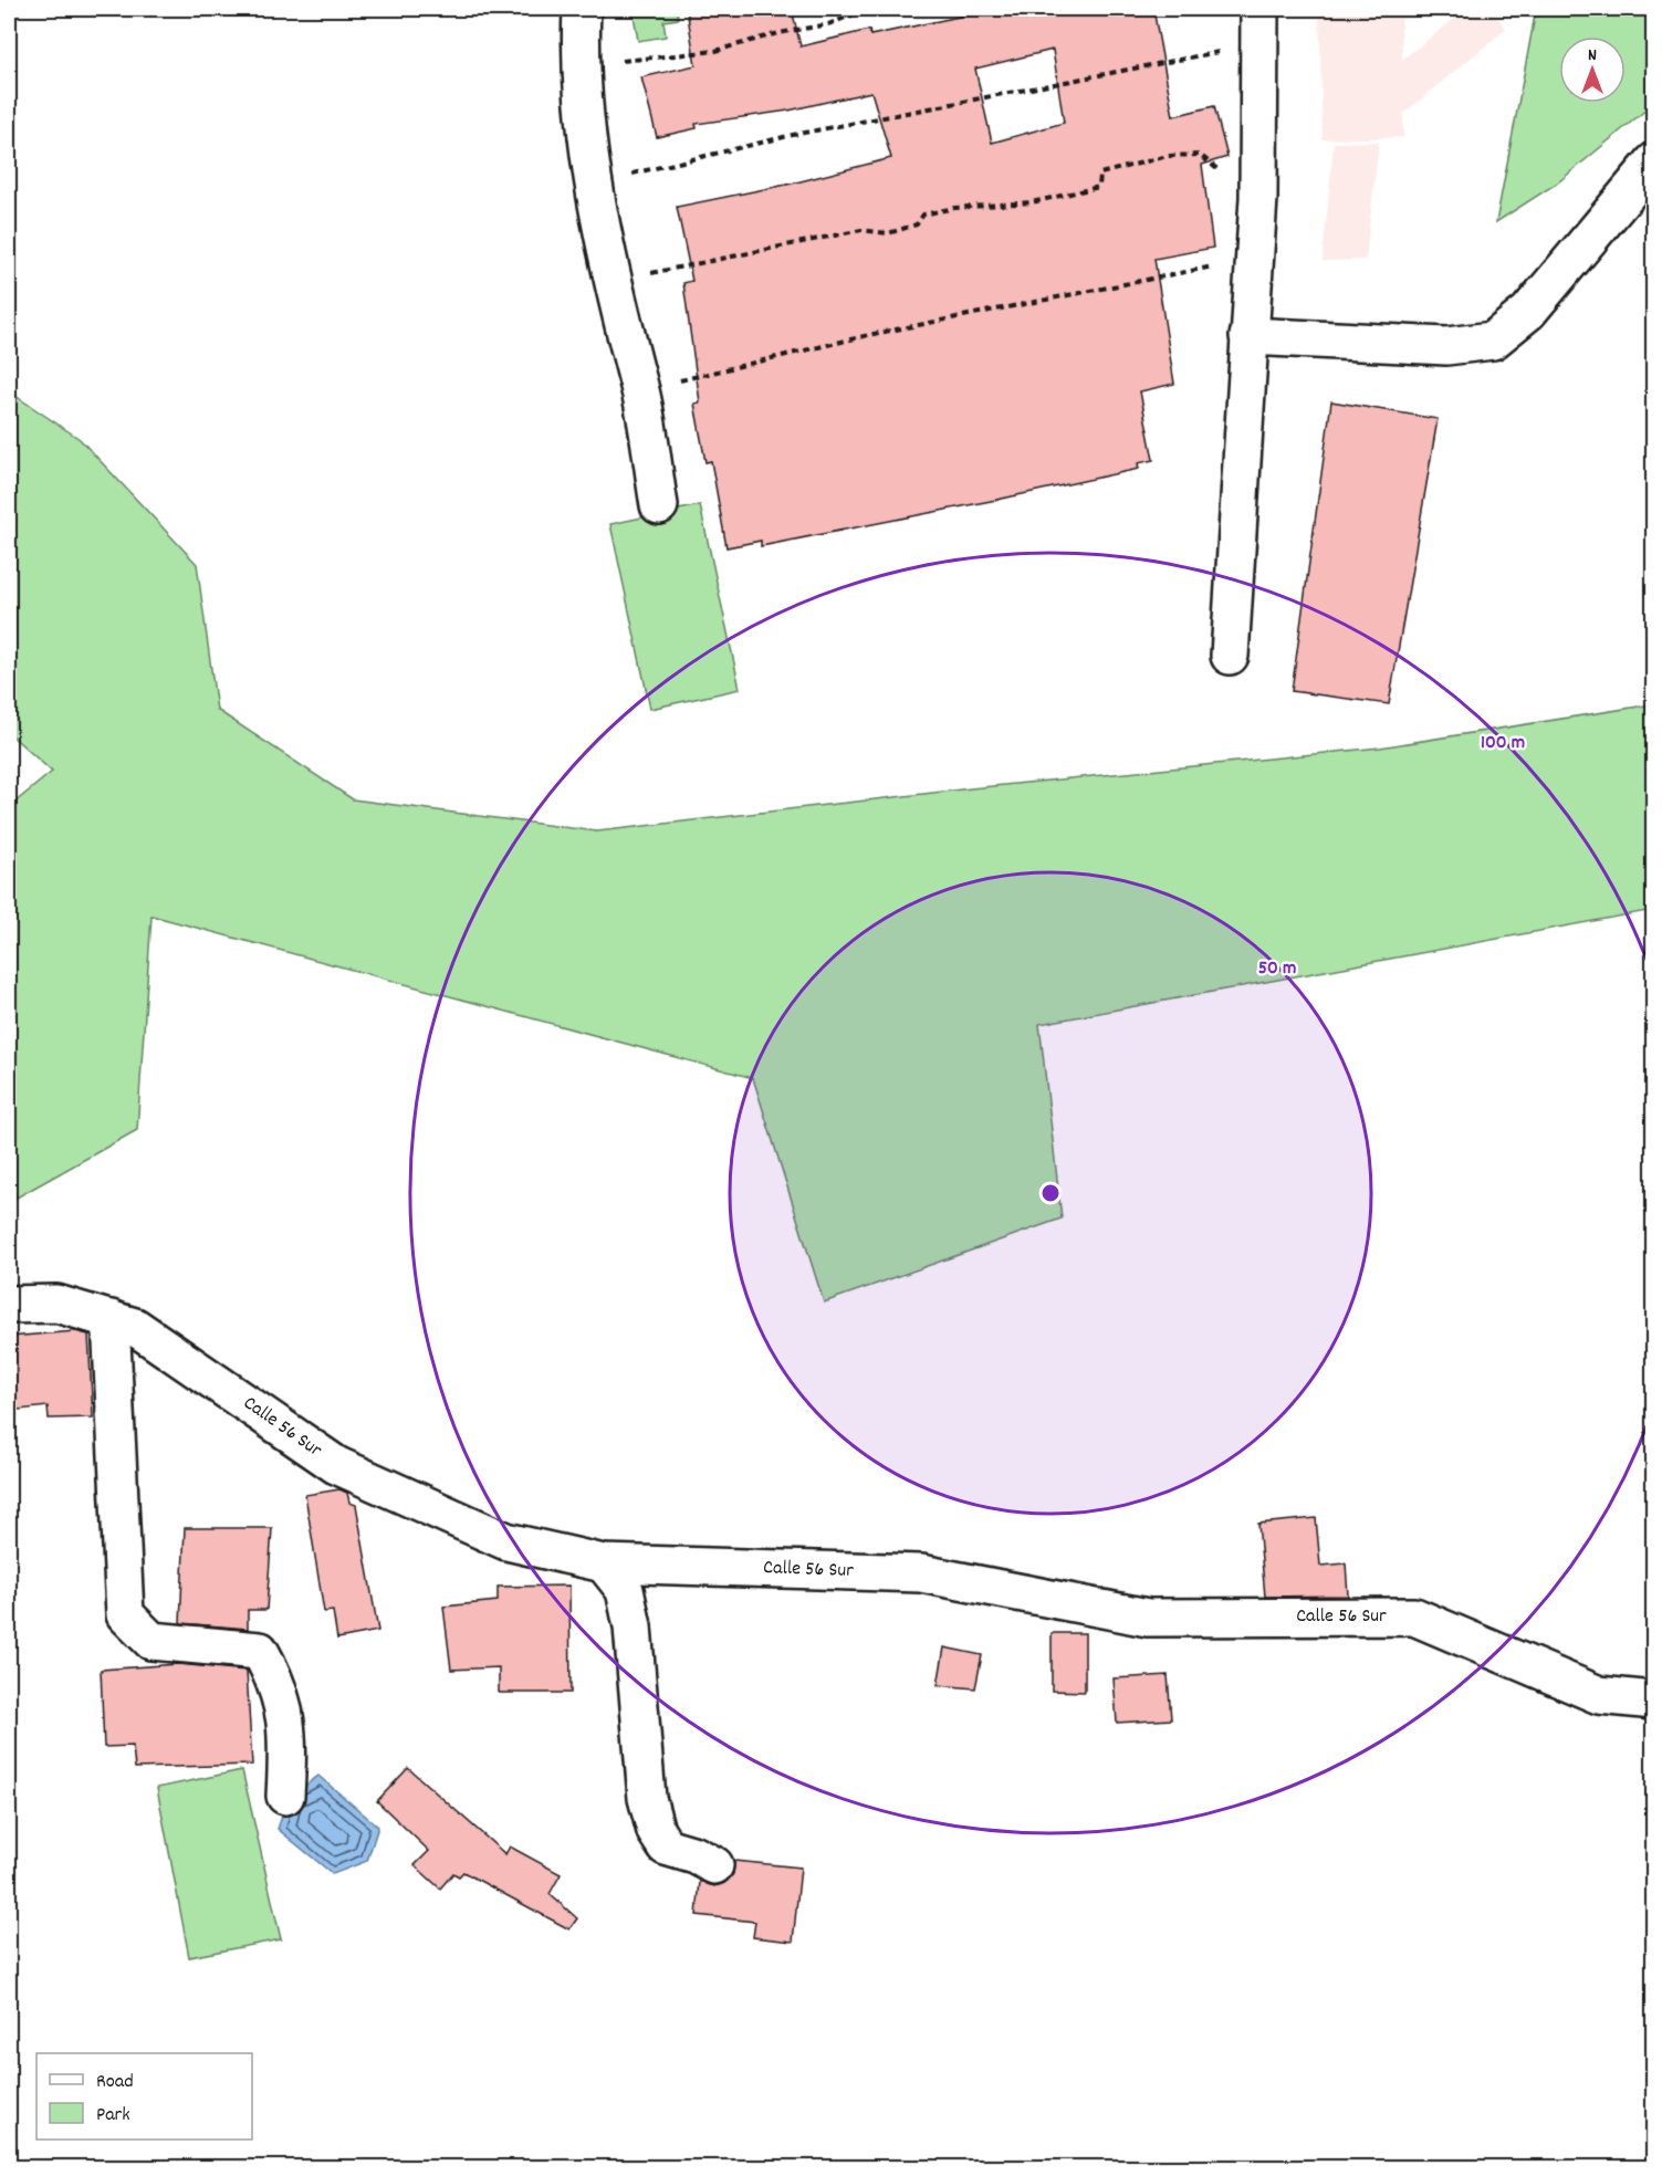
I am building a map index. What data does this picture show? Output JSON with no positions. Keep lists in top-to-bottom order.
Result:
{
  "streets": {
    "street": ["Calle 56 Sur"]
  },
  "legend": ["Road", "Park"],
  "north": "top",
  "rings": ["100 m", "50 m"]
}
